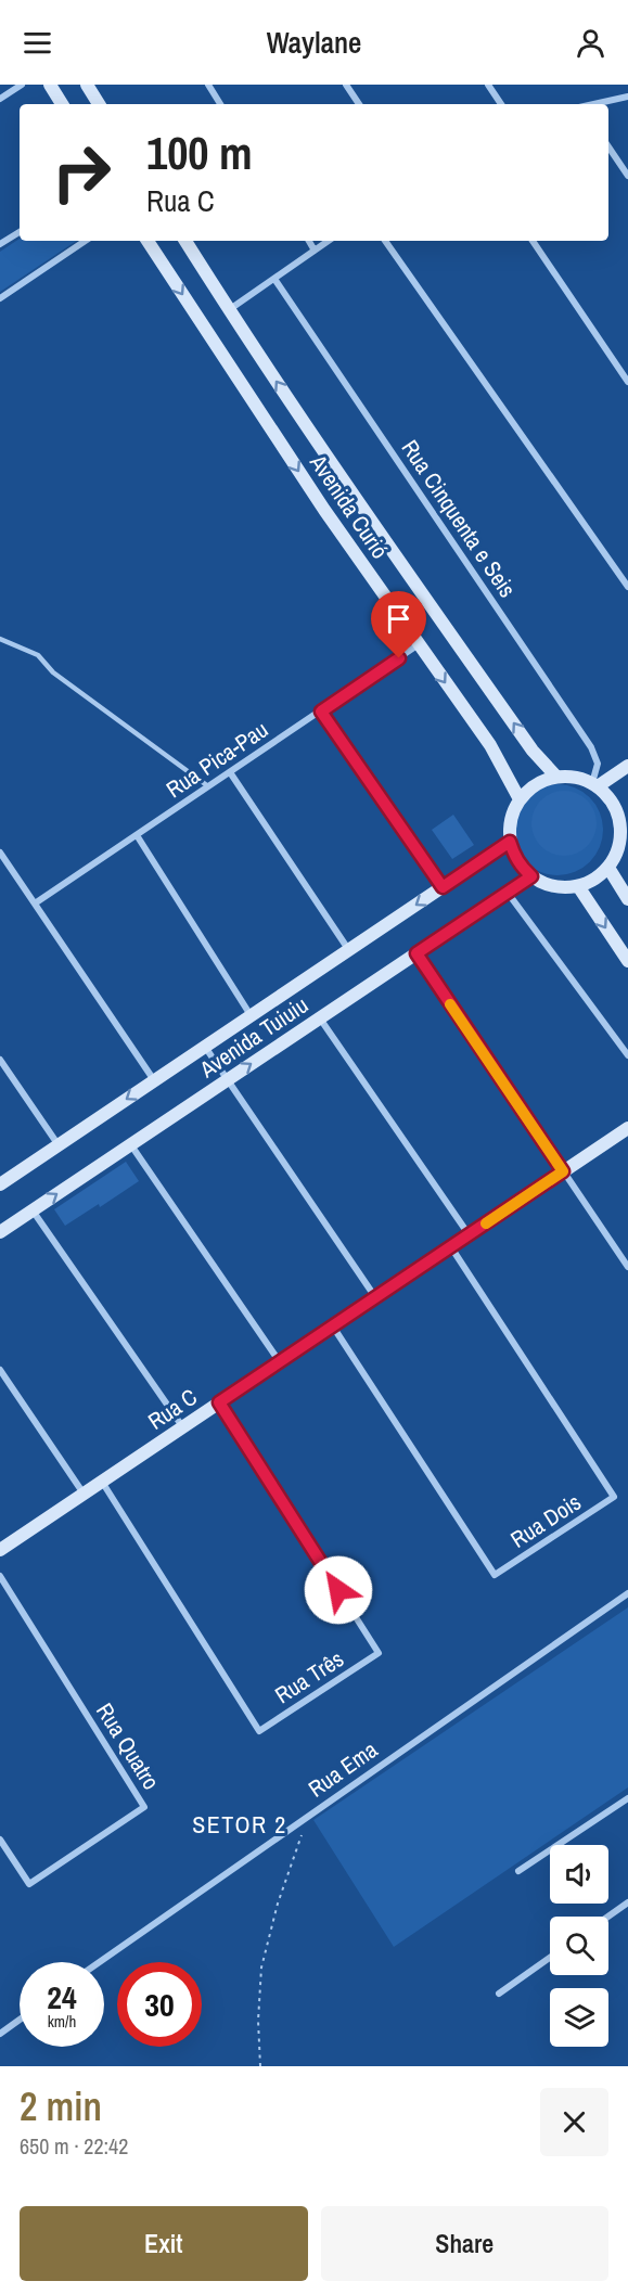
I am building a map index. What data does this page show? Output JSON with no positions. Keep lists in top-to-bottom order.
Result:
{
  "streets": {
    "main road": ["Avenida Curió", "Avenida Tuiuiu", "Rua C"],
    "street": [
      "Rua Cinquenta e Seis",
      "Rua Pica-Pau",
      "Rua Dois",
      "Rua Três",
      "Rua Quatro",
      "Rua Ema"
    ]
  },
  "crossings": [
    ["Avenida Curió", "Rua Cinquenta e Seis"],
    ["Avenida Curió", "Rua Pica-Pau"],
    ["Avenida Curió", "Avenida Tuiuiu"],
    ["Rua Cinquenta e Seis", "Avenida Tuiuiu"],
    ["Rua C", "Rua Dois"],
    ["Rua C", "Rua Três"]
  ],
  "districts": ["SETOR 2"],
  "page": {
    "header": "Waylane",
    "turn": ["100 m", "Rua C"],
    "speed": "24 km/h",
    "limit": "30",
    "heading": ["2 min", "650 m · 22:42"],
    "buttons": ["Exit", "Share"]
  }
}
